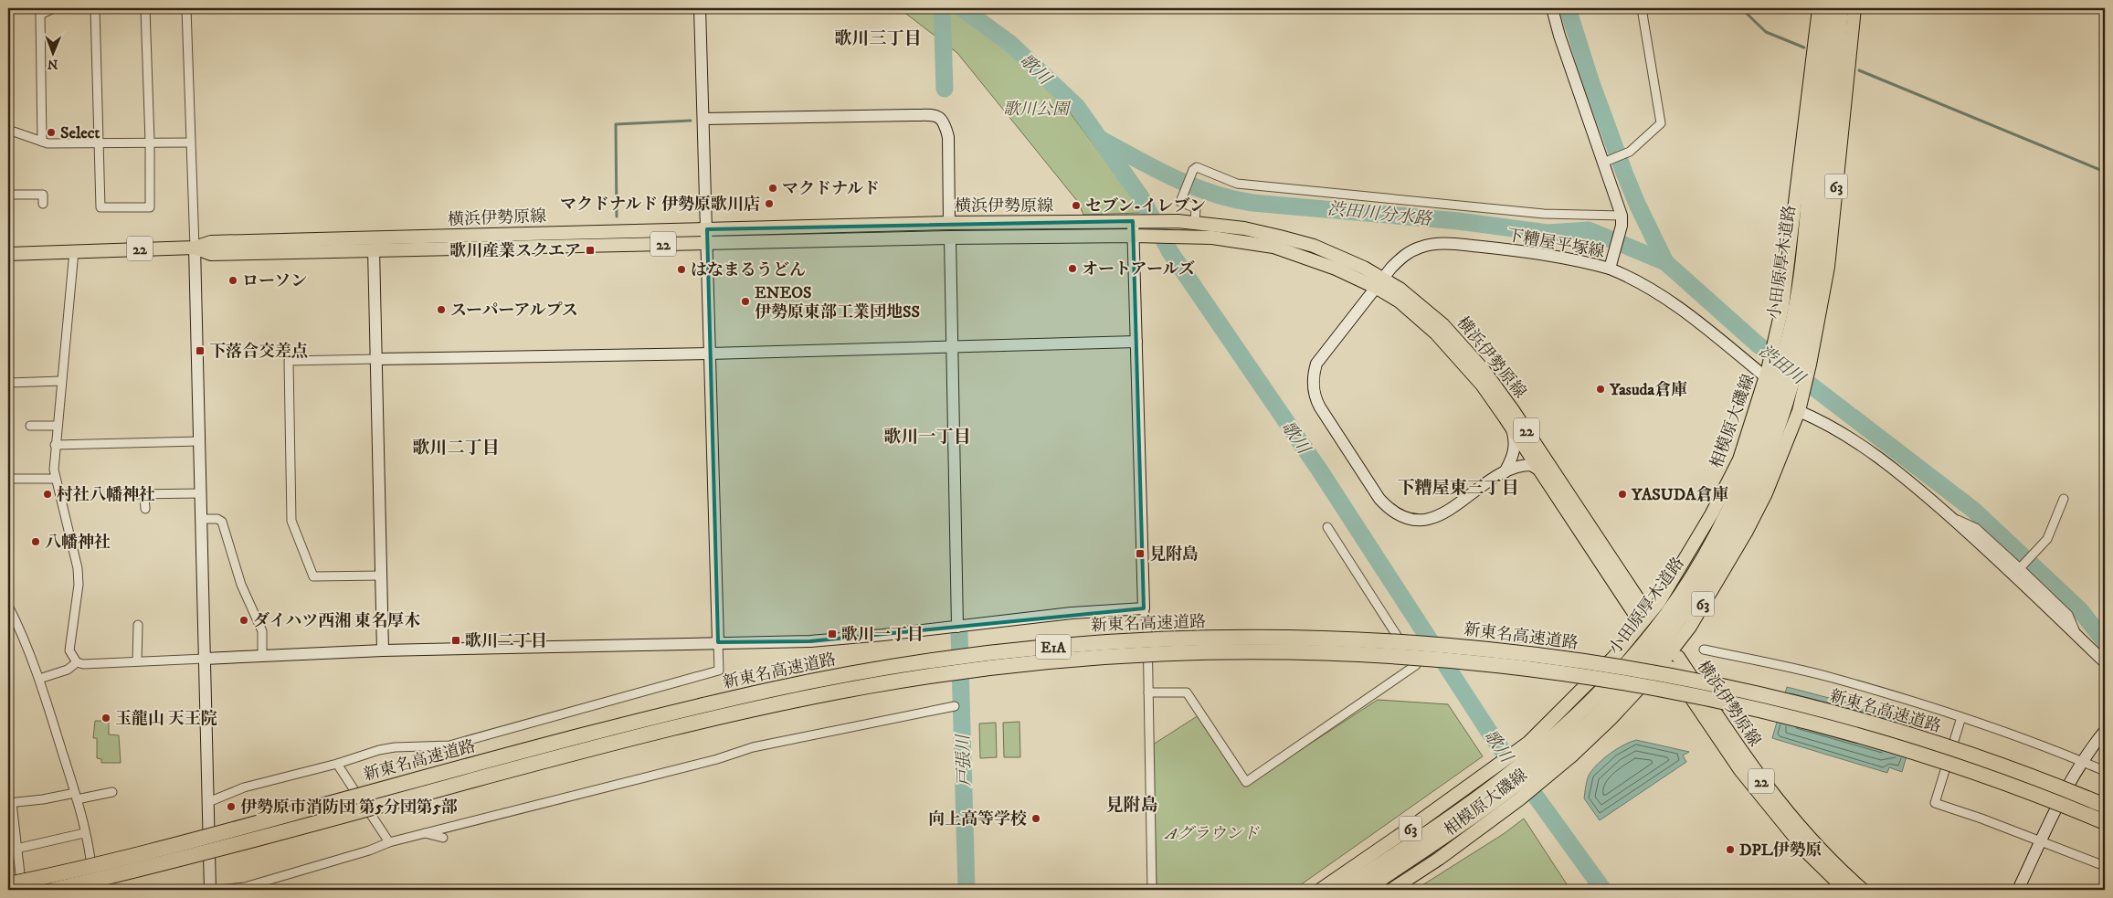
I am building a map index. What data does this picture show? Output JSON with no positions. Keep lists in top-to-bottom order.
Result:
{
  "streets": {
    "highway": ["小田原厚木道路", "新東名高速道路", "E1A"],
    "main road": [
      "63",
      "横浜伊勢原線",
      "22",
      "相模原大磯線"
    ],
    "street": ["下糟屋平塚線"]
  },
  "crossings": [
    ["横浜伊勢原線", "下糟屋平塚線"],
    ["小田原厚木道路", "相模原大磯線"]
  ],
  "districts": [
    "歌川三丁目",
    "歌川一丁目",
    "歌川二丁目",
    "下糟屋東三丁目",
    "見附島"
  ],
  "water": [
    "歌川",
    "渋田川分水路",
    "渋田川",
    "戸張川"
  ],
  "parks": ["歌川公園", "Aグラウンド"],
  "places": {
    "other": [
      "Select",
      "マクドナルド",
      "マクドナルド 伊勢原歌川店",
      "セブン-イレブン",
      "オートアールズ",
      "はなまるうどん",
      "ローソン",
      "ENEOS 伊勢原東部工業団地SS",
      "スーパーアルプス",
      "Yasuda倉庫",
      "村社八幡神社",
      "YASUDA倉庫",
      "八幡神社",
      "ダイハツ西湘 東名厚木",
      "玉龍山 天王院",
      "伊勢原市消防団 第5分団第5部",
      "向上高等学校",
      "DPL伊勢原"
    ],
    "transit": [
      "歌川産業スクエア",
      "下落合交差点",
      "見附島",
      "歌川一丁目",
      "歌川二丁目"
    ]
  },
  "north": "bottom"
}
